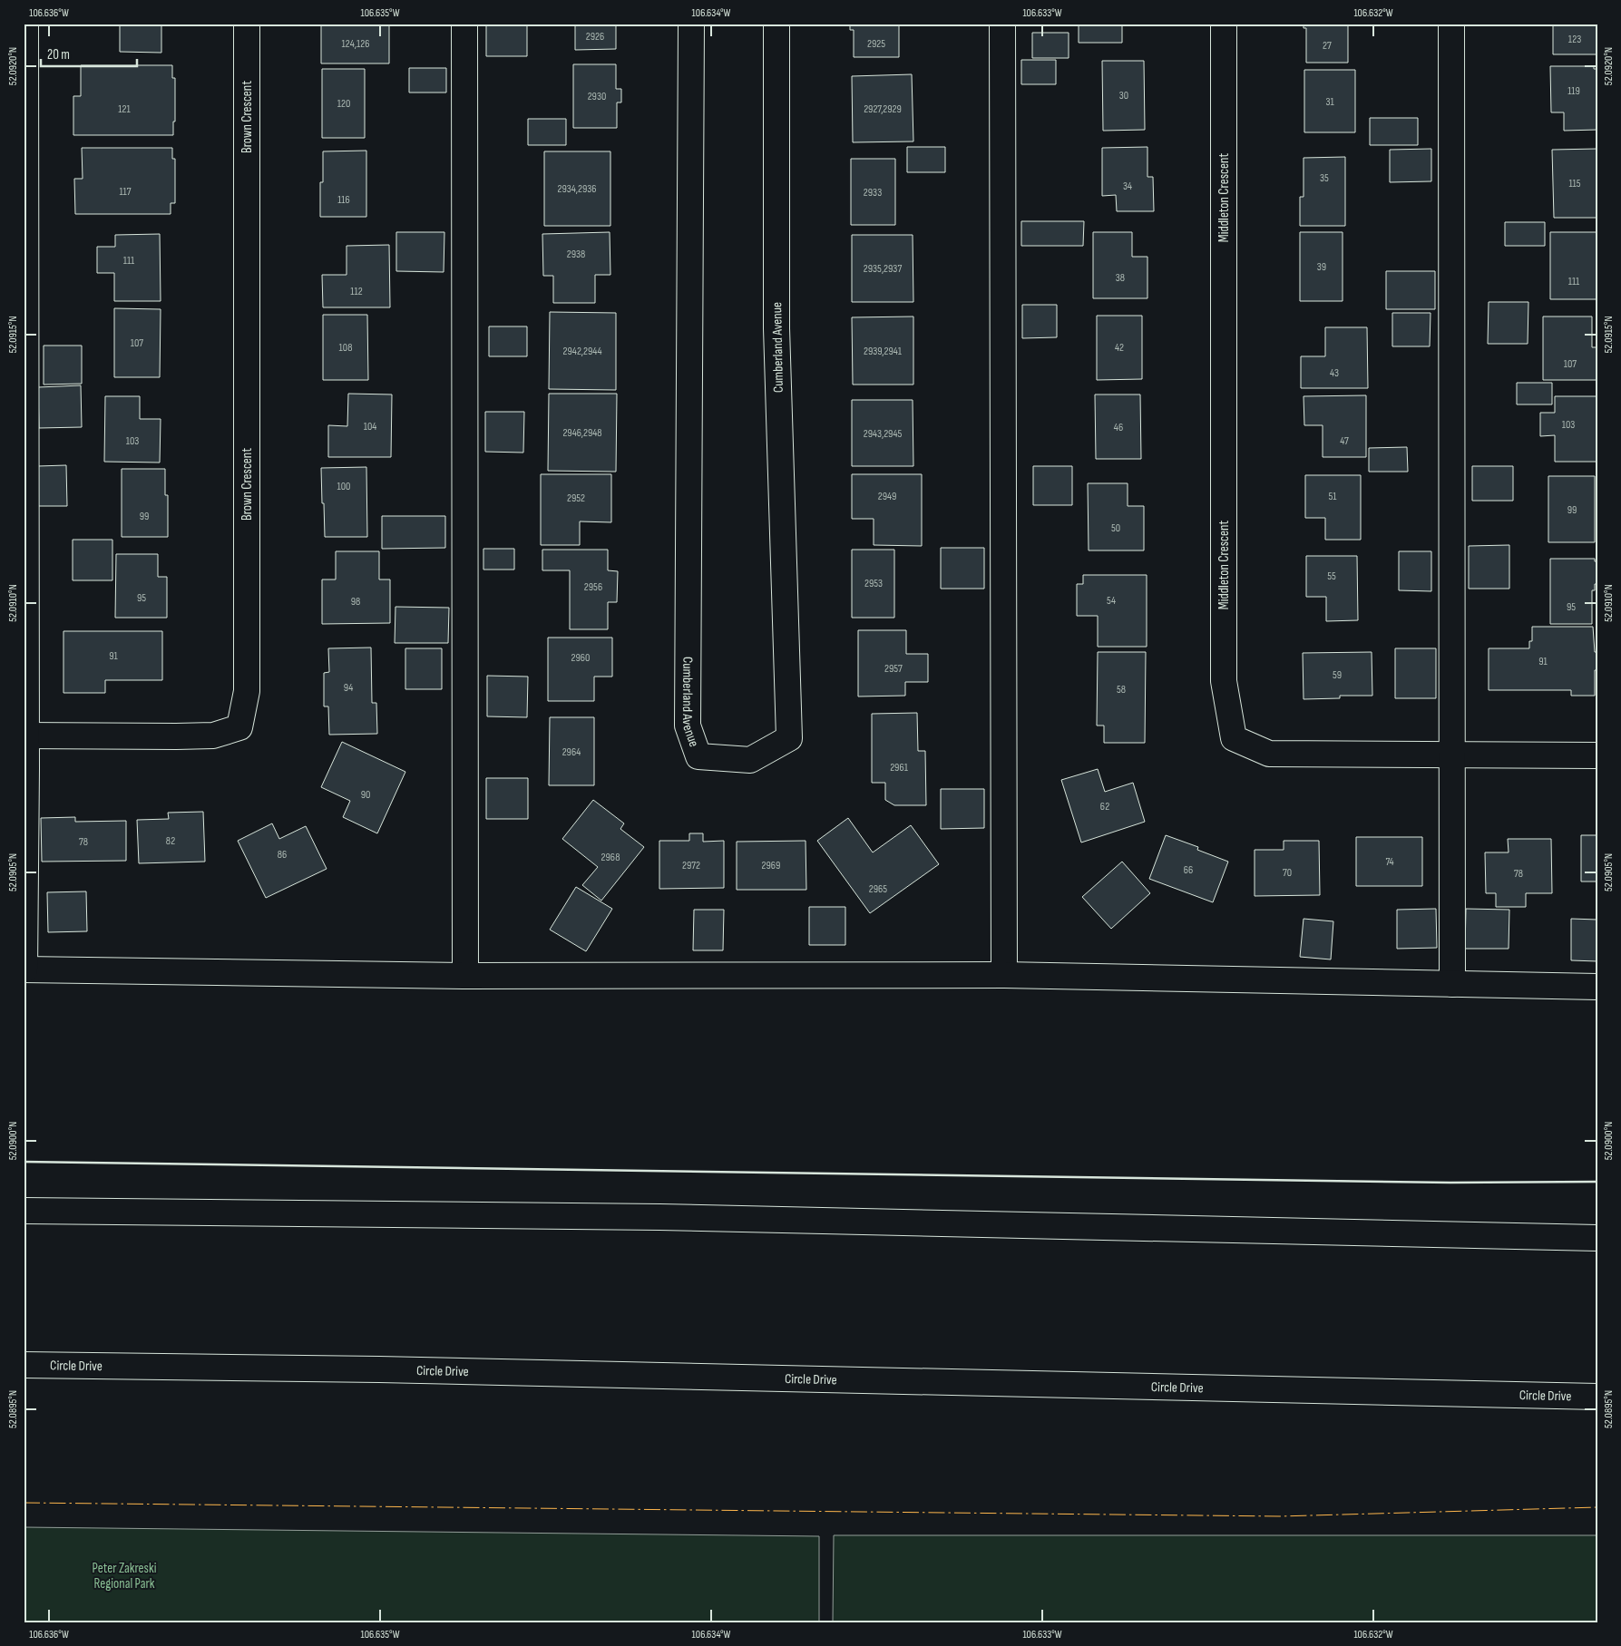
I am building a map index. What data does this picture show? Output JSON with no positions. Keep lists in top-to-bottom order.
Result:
{
  "streets": {
    "main road": [
      "Brown Crescent",
      "Middleton Crescent",
      "Cumberland Avenue",
      "Circle Drive"
    ]
  },
  "parks": ["Peter Zakreski Regional Park"],
  "house_numbers": [
    "2926",
    "123",
    "124,126",
    "2925",
    "27",
    "119",
    "30",
    "2930",
    "31",
    "120",
    "121",
    "2927,2929",
    "35",
    "115",
    "34",
    "2934,2936",
    "117",
    "2933",
    "116",
    "2938",
    "111",
    "39",
    "2935,2937",
    "38",
    "111",
    "112",
    "107",
    "108",
    "42",
    "2942,2944",
    "2939,2941",
    "107",
    "43",
    "103",
    "104",
    "46",
    "2946,2948",
    "2943,2945",
    "103",
    "47",
    "100",
    "2949",
    "51",
    "2952",
    "99",
    "99",
    "50",
    "55",
    "2953",
    "2956",
    "95",
    "54",
    "98",
    "95",
    "91",
    "2960",
    "91",
    "2957",
    "59",
    "94",
    "58",
    "2964",
    "2961",
    "90",
    "62",
    "82",
    "78",
    "86",
    "2968",
    "74",
    "2972",
    "2969",
    "66",
    "70",
    "78",
    "2965"
  ],
  "scale_bar": "20 m",
  "coordinates": [
    "106.636°W",
    "106.635°W",
    "106.634°W",
    "106.633°W",
    "106.632°W",
    "52.0920°N",
    "52.0915°N",
    "52.0910°N",
    "52.0905°N",
    "52.0900°N",
    "52.0895°N"
  ]
}
